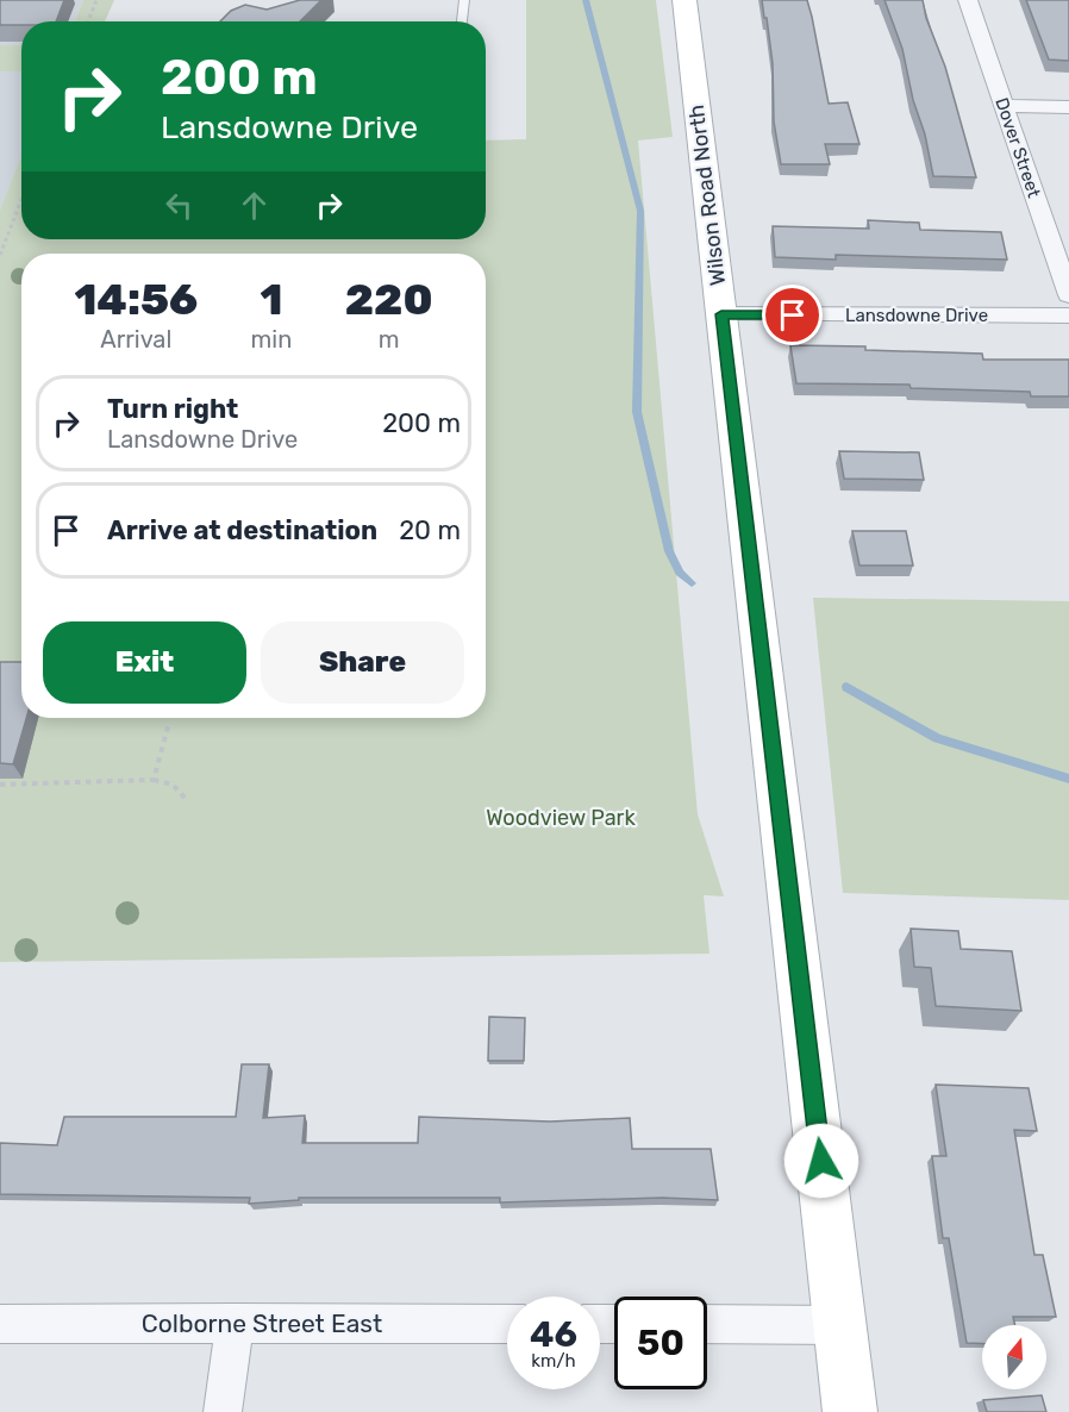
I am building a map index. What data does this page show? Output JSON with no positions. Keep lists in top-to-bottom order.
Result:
{
  "streets": {
    "main road": ["Wilson Road North"],
    "street": ["Dover Street", "Lansdowne Drive", "Colborne Street East"]
  },
  "crossings": [
    ["Wilson Road North", "Lansdowne Drive"]
  ],
  "parks": ["Woodview Park"],
  "north": "top",
  "page": {
    "turn": ["200 m", "Lansdowne Drive"],
    "eta": [
      "14:56",
      "Arrival",
      "1",
      "min",
      "220",
      "m"
    ],
    "list": [
      {
        "name": "Turn right",
        "note": "Lansdowne Drive",
        "value": "200 m"
      },
      {
        "name": "Arrive at destination",
        "value": "20 m"
      }
    ],
    "buttons": ["Exit", "Share"],
    "speed": "46 km/h",
    "limit": "50"
  }
}
